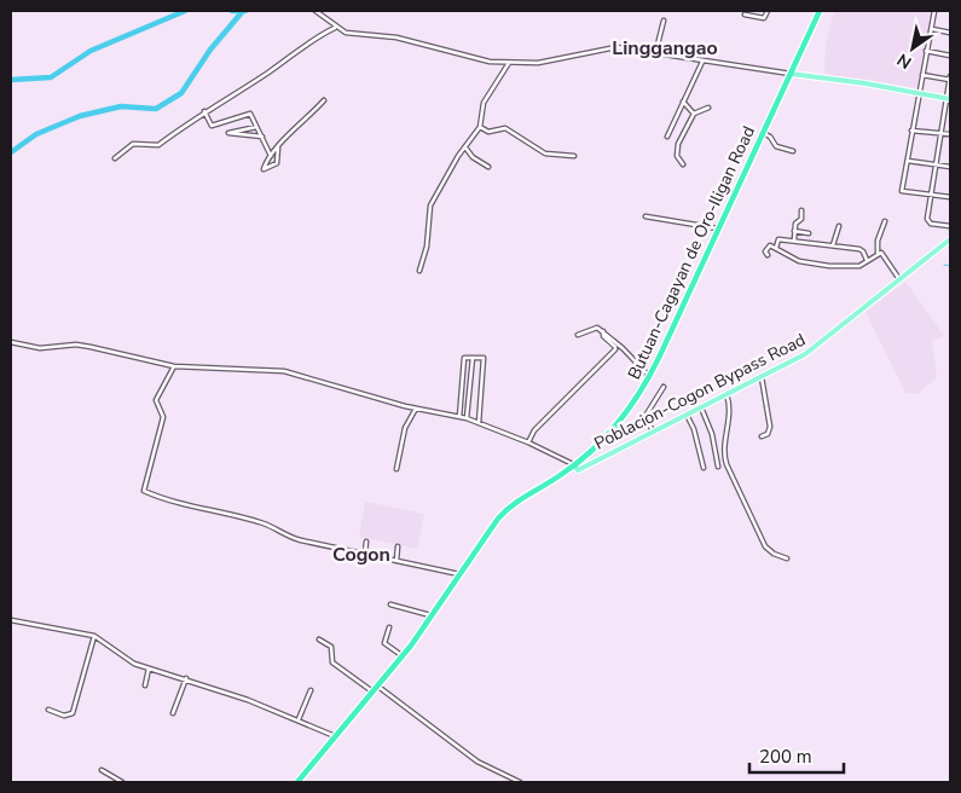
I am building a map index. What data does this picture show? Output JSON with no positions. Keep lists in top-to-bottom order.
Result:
{
  "streets": {
    "highway": ["Butuan-Cagayan de Oro-Iligan Road"],
    "main road": ["Poblacion-Cogon Bypass Road"]
  },
  "crossings": [
    ["Butuan-Cagayan de Oro-Iligan Road", "Poblacion-Cogon Bypass Road"]
  ],
  "districts": ["Linggangao", "Cogon"],
  "scale_bar": "200 m",
  "north": "bottom left"
}
